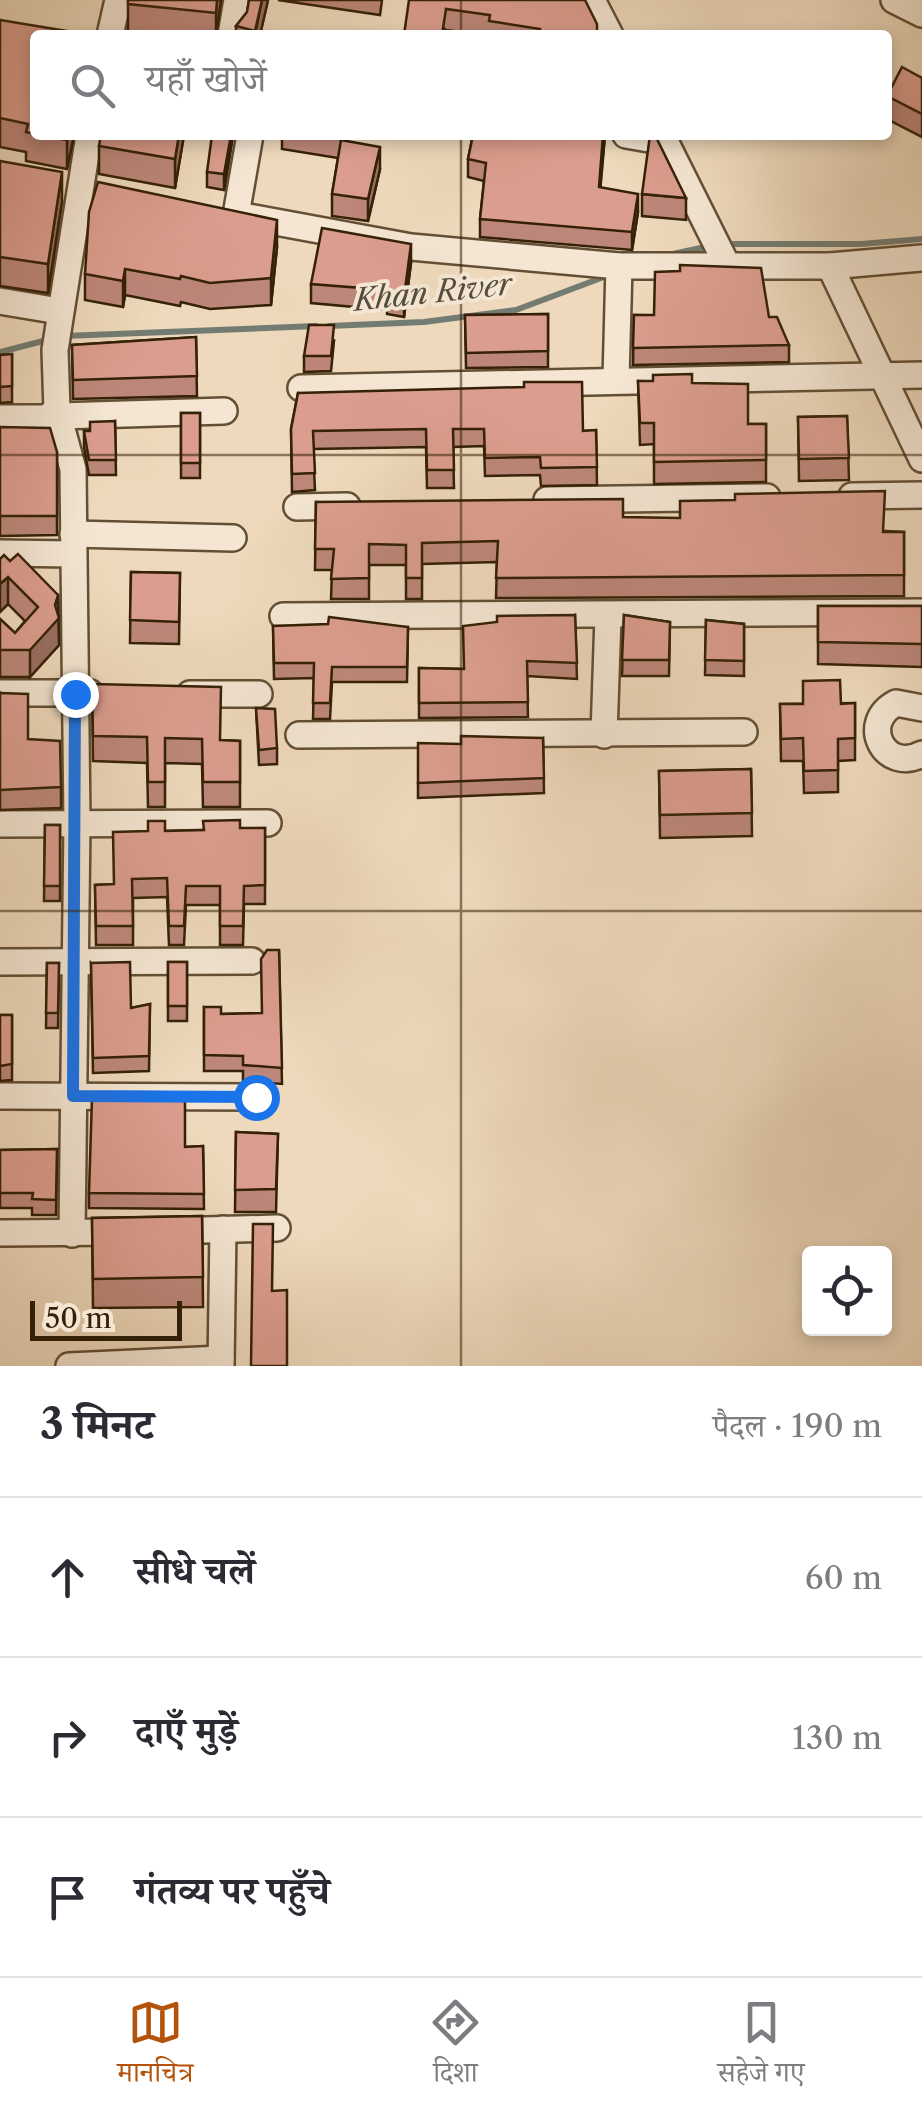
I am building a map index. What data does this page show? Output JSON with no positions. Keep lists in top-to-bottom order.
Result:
{
  "water": ["Khan River"],
  "scale_bar": "50 m",
  "page": {
    "search": "यहाँ खोजें",
    "scale": "50 m",
    "heading": ["3 मिनट", "पैदल · 190 m"],
    "list": [
      ["सीधे चलें", "60 m"],
      ["दाएँ मुड़ें", "130 m"],
      "गंतव्य पर पहुँचे"
    ],
    "nav": ["मानचित्र", "दिशा", "सहेजे गए"]
  }
}
